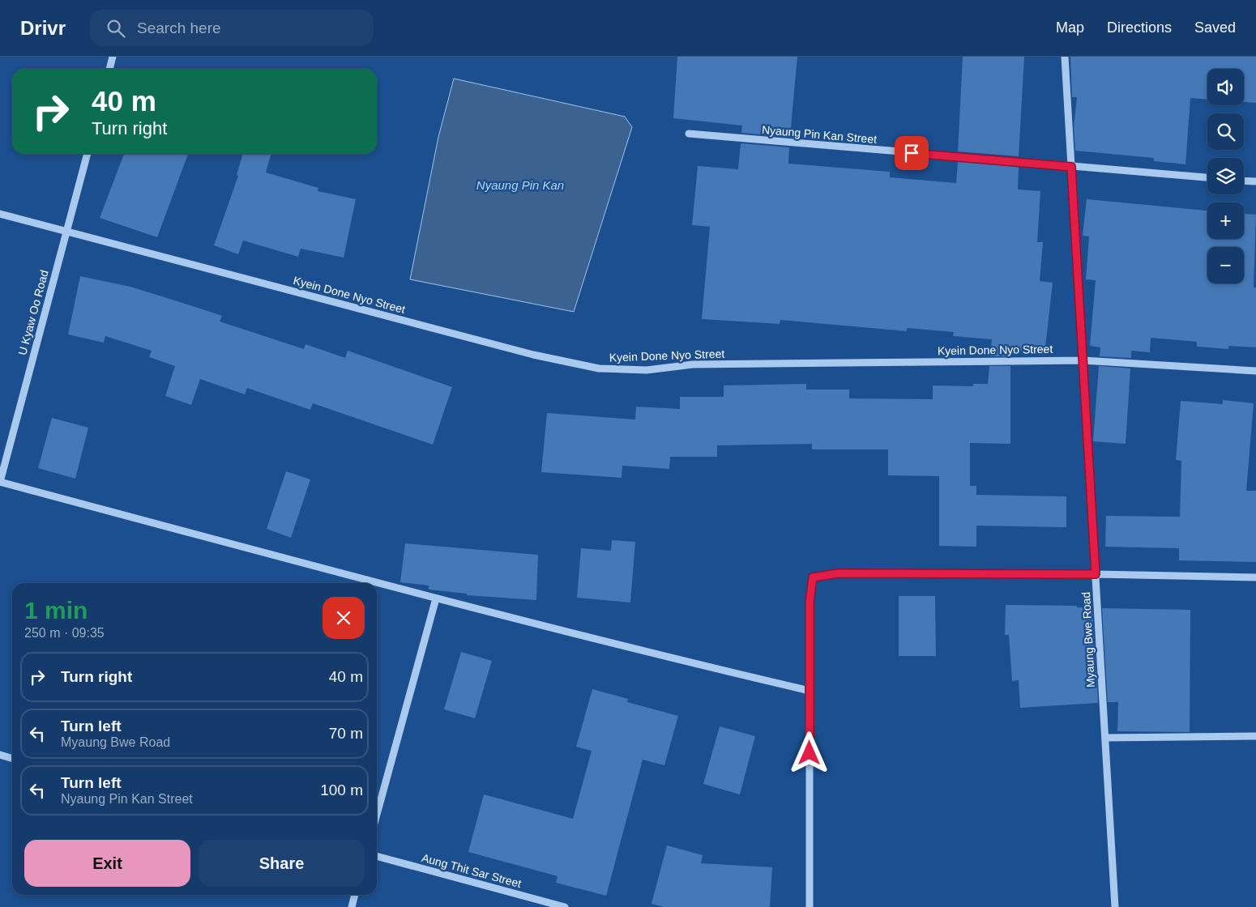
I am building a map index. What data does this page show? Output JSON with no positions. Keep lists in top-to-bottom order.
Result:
{
  "streets": {
    "street": [
      "Nyaung Pin Kan Street",
      "Kyein Done Nyo Street",
      "U Kyaw Oo Road",
      "Myaung Bwe Road",
      "Aung Thit Sar Street"
    ]
  },
  "crossings": [
    ["Nyaung Pin Kan Street", "Myaung Bwe Road"],
    ["Kyein Done Nyo Street", "U Kyaw Oo Road"],
    ["Kyein Done Nyo Street", "Myaung Bwe Road"]
  ],
  "water": ["Nyaung Pin Kan"],
  "page": {
    "header": "Drivr",
    "search": "Search here",
    "nav": ["Map", "Directions", "Saved"],
    "map_buttons": ["+", "−"],
    "turn": ["40 m", "Turn right"],
    "heading": ["1 min", "250 m · 09:35"],
    "list": [
      {
        "name": "Turn right",
        "value": "40 m"
      },
      {
        "name": "Turn left",
        "note": "Myaung Bwe Road",
        "value": "70 m"
      },
      {
        "name": "Turn left",
        "note": "Nyaung Pin Kan Street",
        "value": "100 m"
      }
    ],
    "buttons": ["Exit", "Share"]
  }
}
